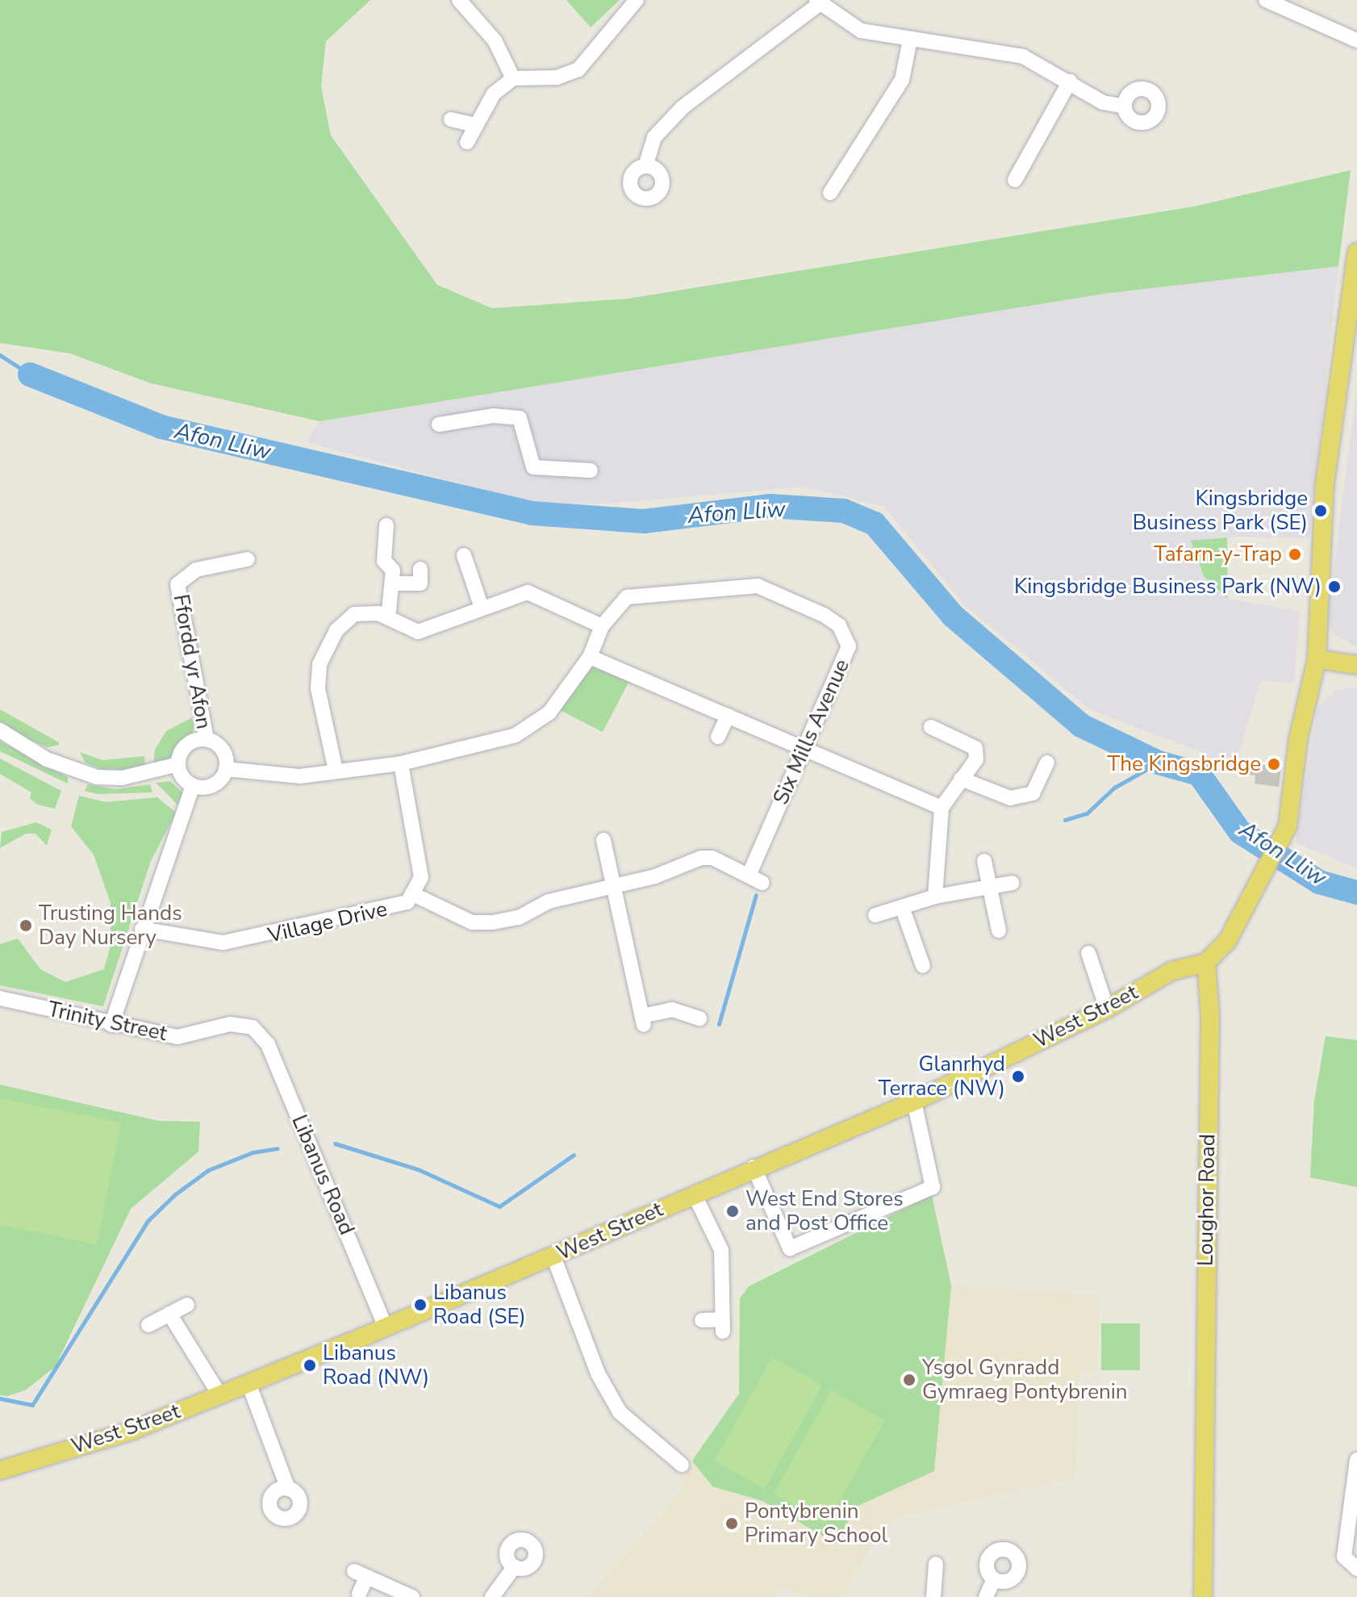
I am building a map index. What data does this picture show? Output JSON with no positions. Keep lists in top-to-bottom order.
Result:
{
  "streets": {
    "main road": ["West Street", "Loughor Road"],
    "street": [
      "Ffordd yr Afon",
      "Six Mills Avenue",
      "Village Drive",
      "Trinity Street",
      "Libanus Road"
    ]
  },
  "crossings": [
    ["Ffordd yr Afon", "Six Mills Avenue"],
    ["Six Mills Avenue", "Village Drive"],
    ["West Street", "Libanus Road"],
    ["West Street", "Loughor Road"],
    ["Trinity Street", "Libanus Road"]
  ],
  "water": ["Afon Lliw"],
  "places": [
    "Kingsbridge Business Park (SE)",
    "Tafarn-y-Trap",
    "Kingsbridge Business Park (NW)",
    "The Kingsbridge",
    "Trusting Hands Day Nursery",
    "Glanrhyd Terrace (NW)",
    "West End Stores and Post Office",
    "Libanus Road (SE)",
    "Libanus Road (NW)",
    "Ysgol Gynradd Gymraeg Pontybrenin",
    "Pontybrenin Primary School"
  ]
}
